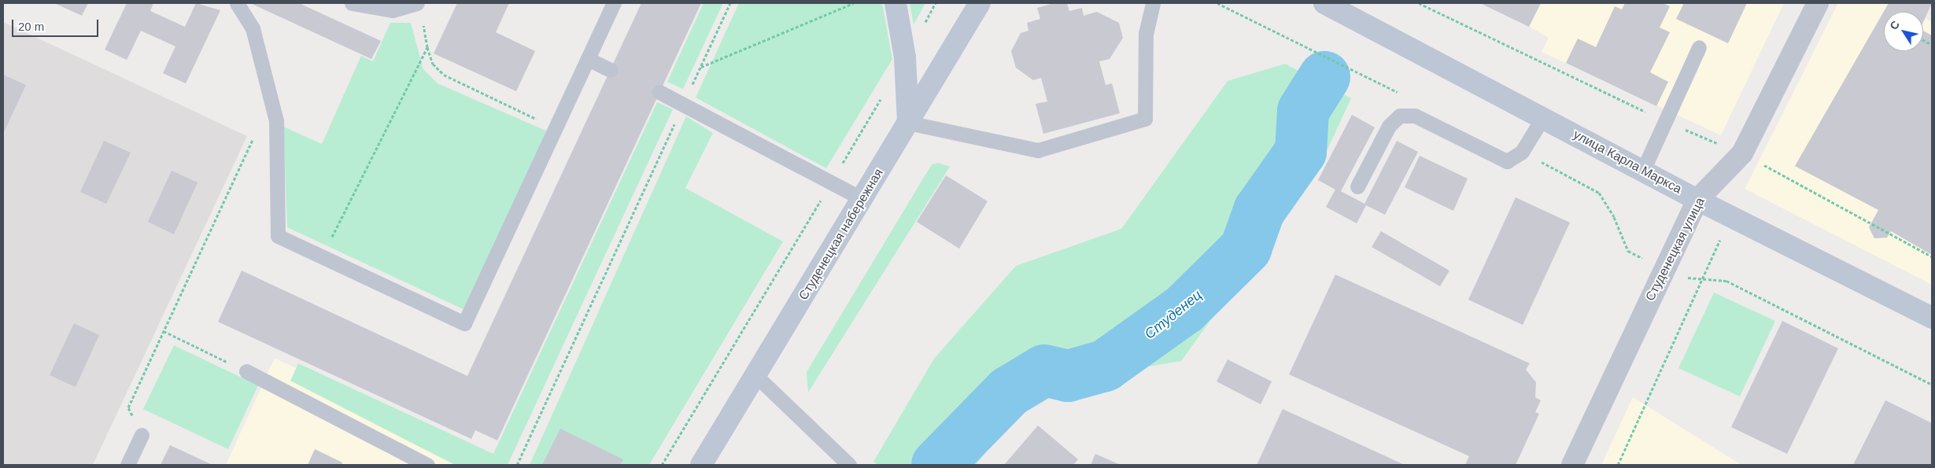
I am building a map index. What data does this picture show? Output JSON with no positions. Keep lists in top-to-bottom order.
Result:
{
  "streets": {
    "main road": ["улица Карла Маркса", "Студенецкая набережная"],
    "street": ["Студенецкая улица"]
  },
  "crossings": [
    ["улица Карла Маркса", "Студенецкая улица"]
  ],
  "water": ["Студенец"],
  "scale_bar": "20 m",
  "north": "top left"
}
